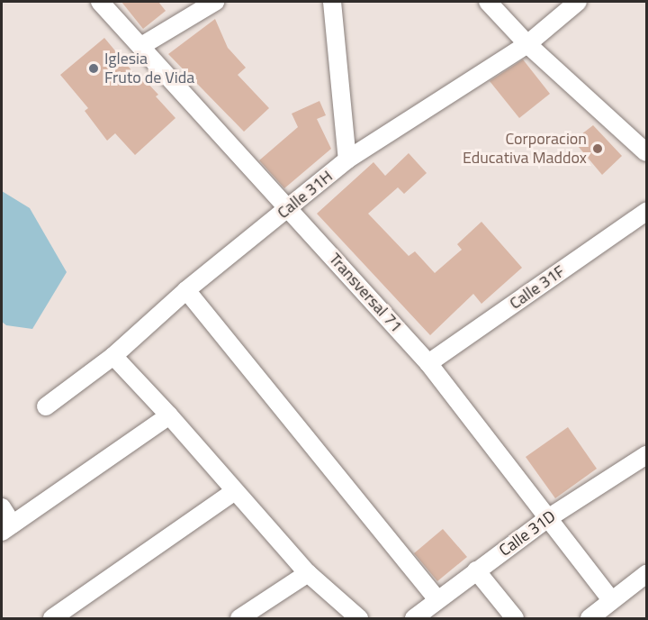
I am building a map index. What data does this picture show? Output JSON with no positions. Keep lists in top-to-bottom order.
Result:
{
  "streets": {
    "street": [
      "Calle 31H",
      "Calle 31F",
      "Transversal 71",
      "Calle 31D"
    ]
  },
  "crossings": [
    ["Calle 31H", "Transversal 71"],
    ["Calle 31F", "Transversal 71"],
    ["Transversal 71", "Calle 31D"]
  ],
  "places": ["Iglesia Fruto de Vida", "Corporacion Educativa Maddox"]
}
